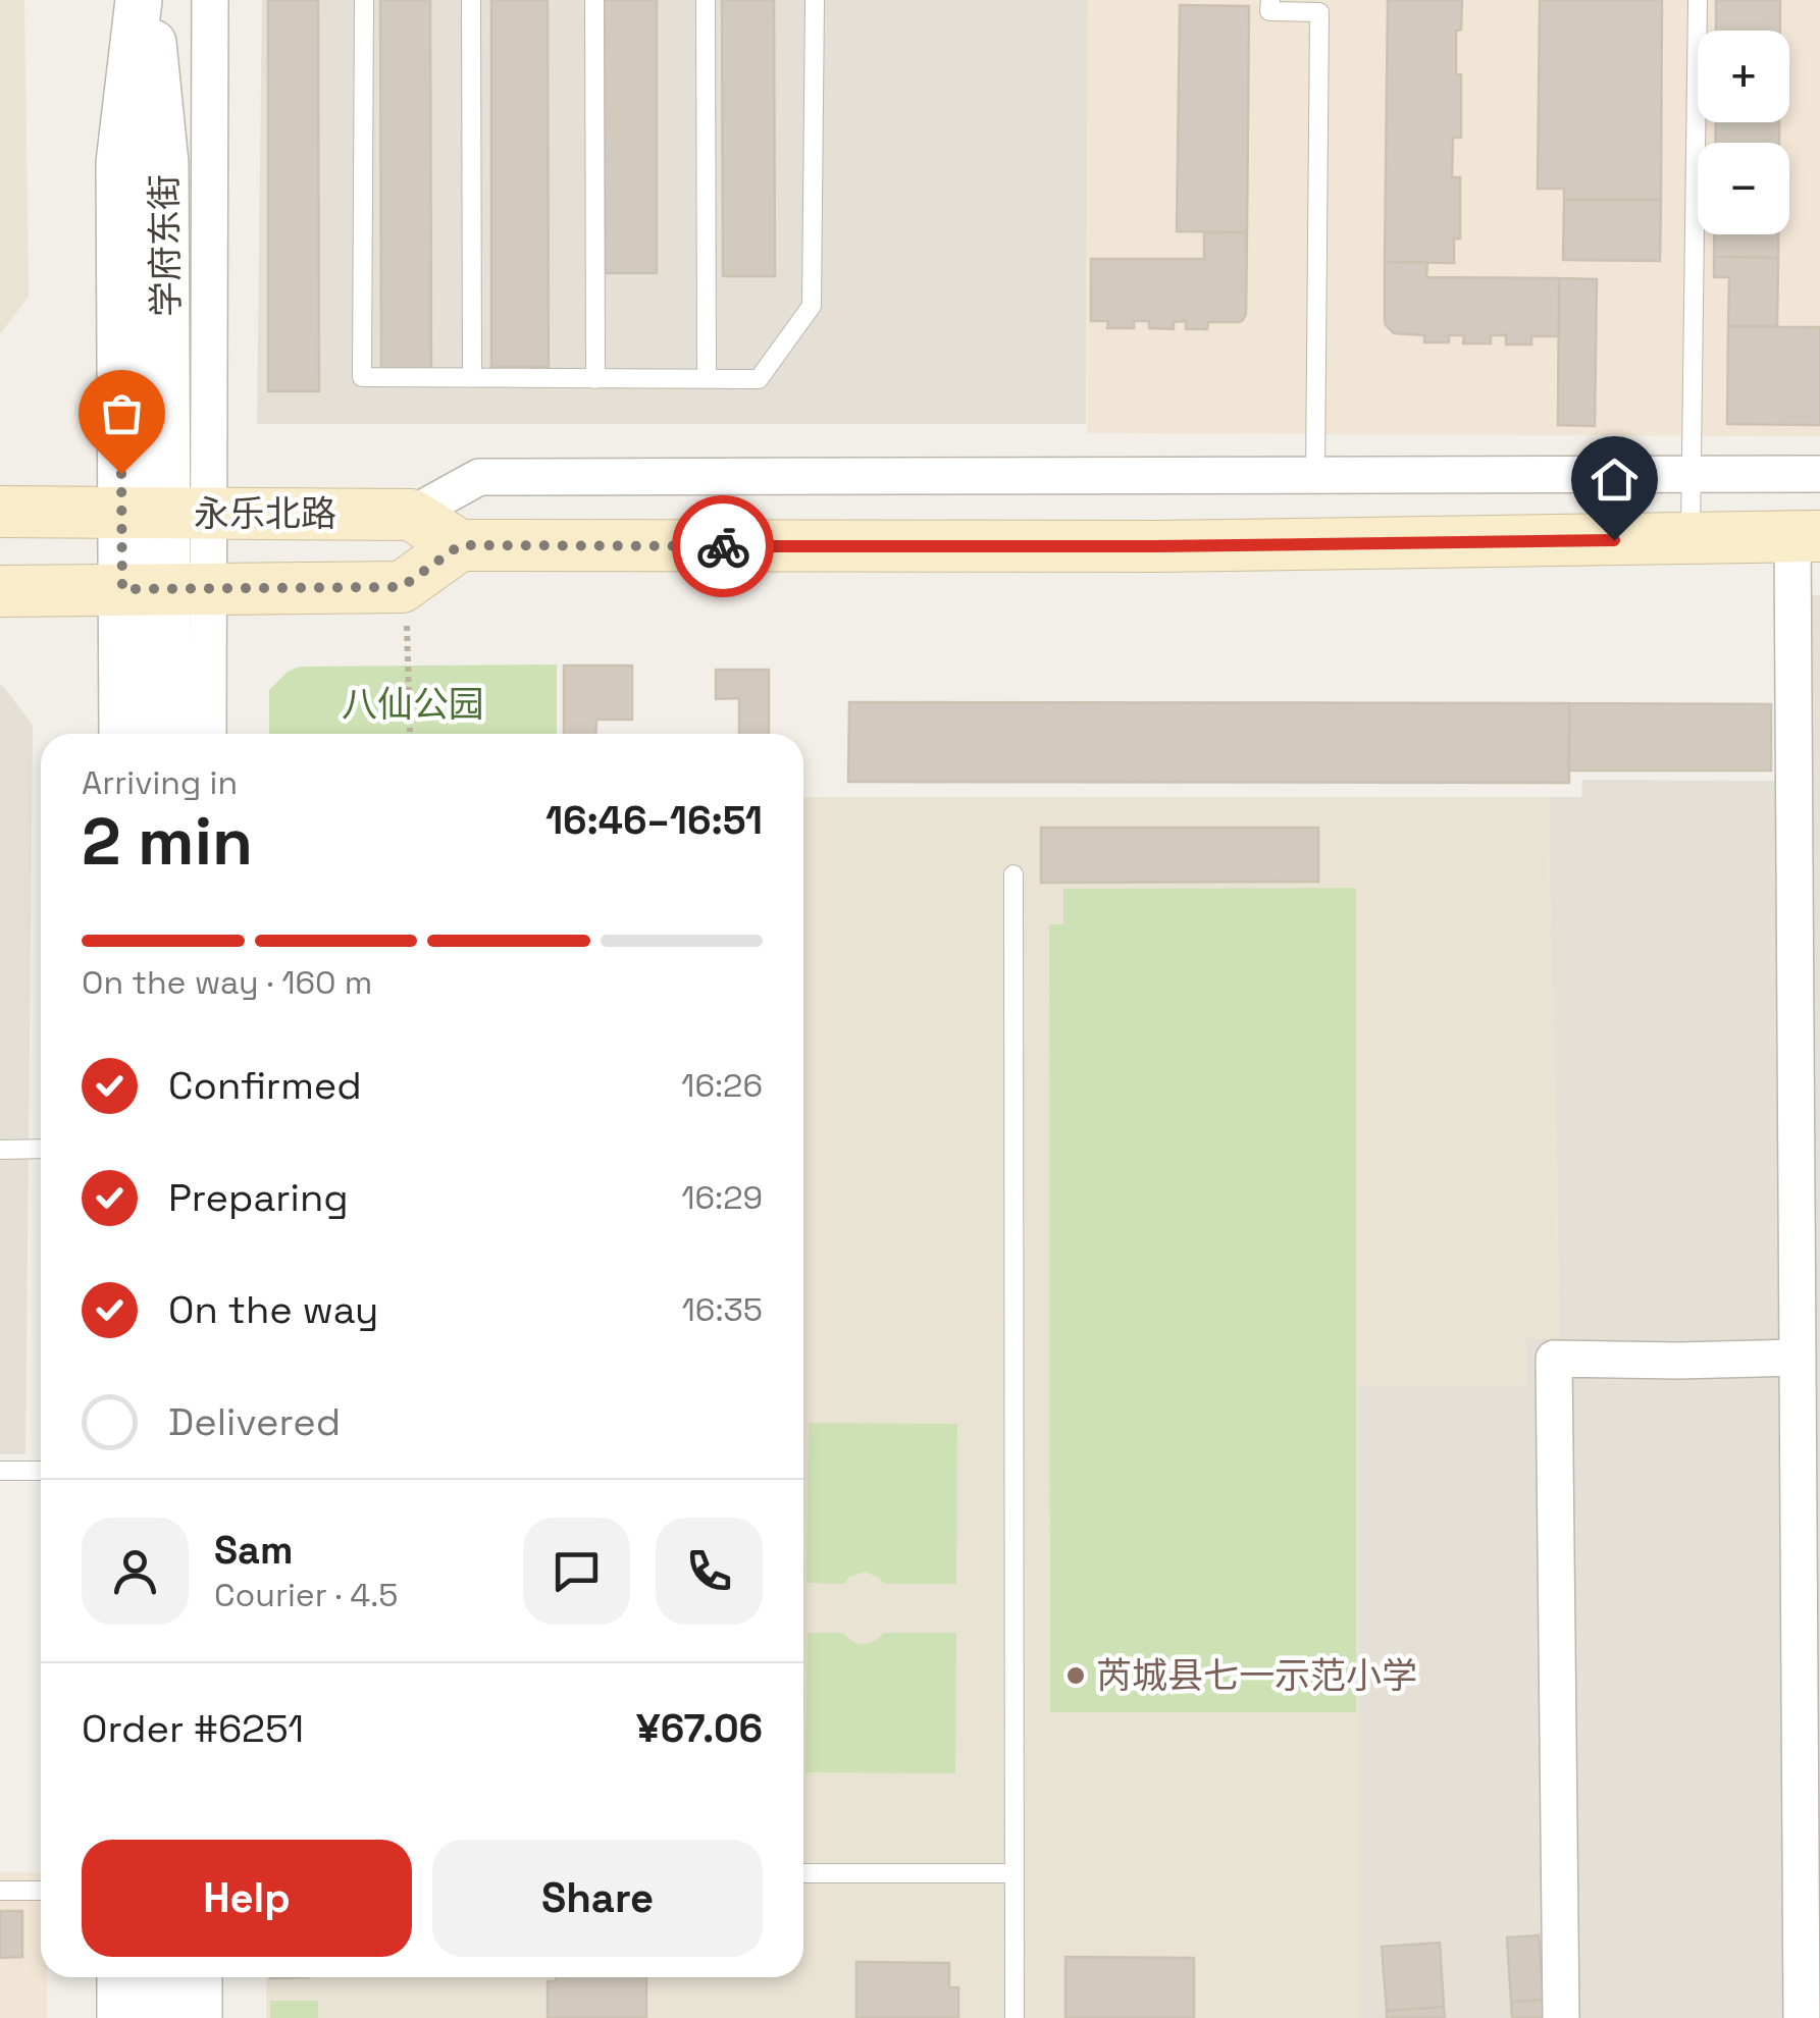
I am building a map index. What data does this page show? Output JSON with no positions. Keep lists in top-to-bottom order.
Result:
{
  "streets": {
    "main road": ["永乐北路"],
    "street": ["学府东街"]
  },
  "crossings": [
    ["学府东街", "永乐北路"]
  ],
  "parks": ["八仙公园"],
  "places": ["芮城县七一示范小学"],
  "page": {
    "map_buttons": ["+", "−"],
    "heading": ["2 min", "Arriving in", "16:46–16:51"],
    "panel": [
      "Sam",
      "Courier · 4.5",
      "Order #6251",
      "¥67.06"
    ],
    "bar": "On the way · 160 m",
    "list": [
      ["Confirmed", "16:26"],
      ["Preparing", "16:29"],
      ["On the way", "16:35"],
      "Delivered"
    ],
    "buttons": ["Help", "Share"]
  }
}
